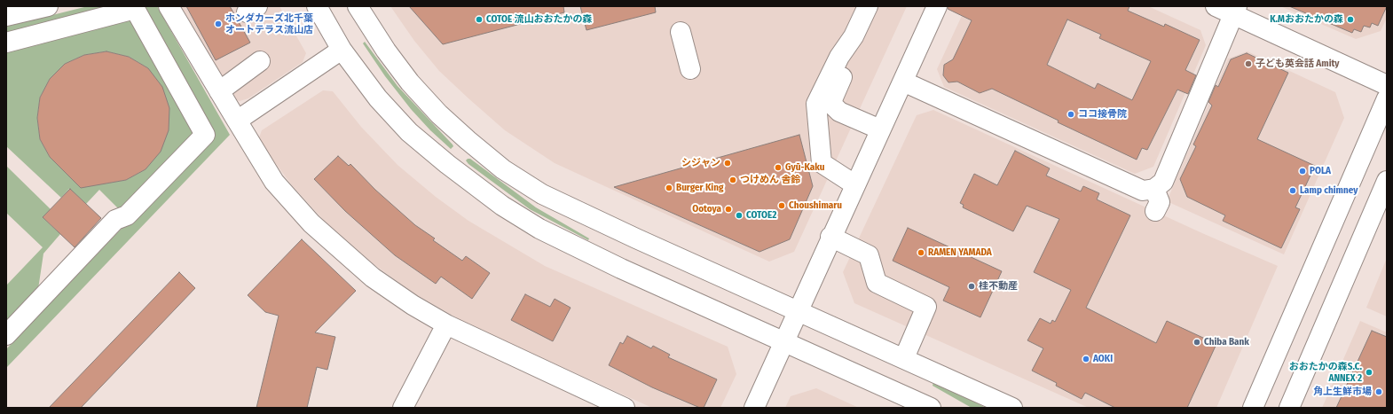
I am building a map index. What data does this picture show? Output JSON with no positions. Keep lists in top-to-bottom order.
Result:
{
  "places": [
    "COTOE 流山おおたかの森",
    "K.Mおおたかの森",
    "ホンダカーズ北千葉 オートテラス流山店",
    "子ども英会話 Amity",
    "ココ接骨院",
    "シジャン",
    "Gyū-Kaku",
    "POLA",
    "つけめん 舎鈴",
    "Burger King",
    "Lamp chimney",
    "Choushimaru",
    "Ootoya",
    "COTOE2",
    "RAMEN YAMADA",
    "桂不動産",
    "Chiba Bank",
    "AOKI",
    "おおたかの森S.C. ANNEX 2",
    "角上生鮮市場"
  ]
}
